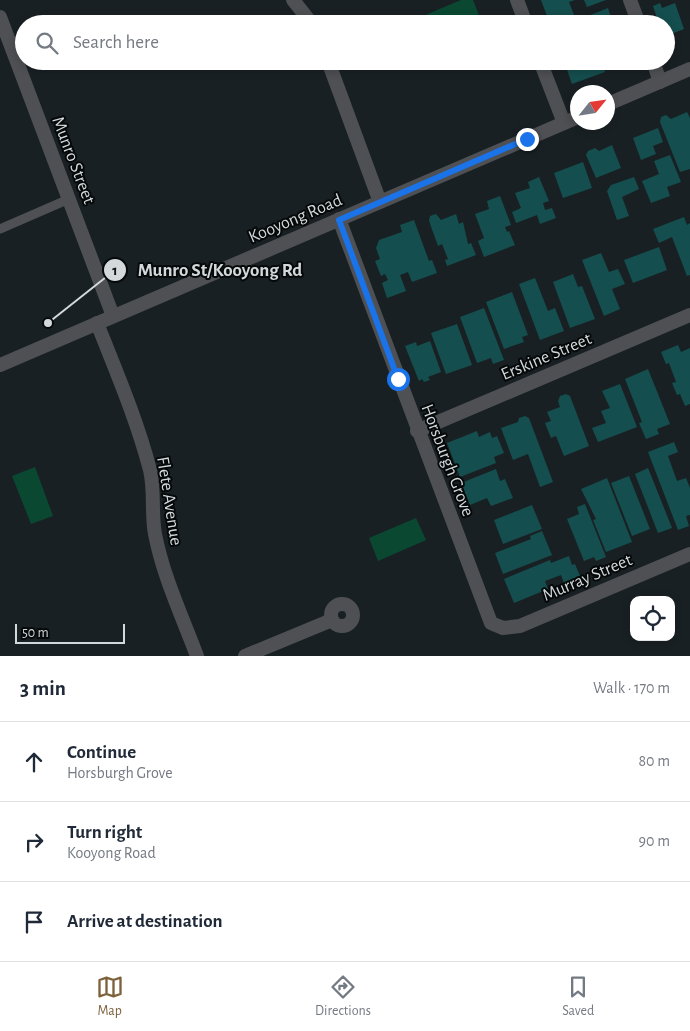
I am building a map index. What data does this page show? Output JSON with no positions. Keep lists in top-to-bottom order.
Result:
{
  "streets": {
    "street": [
      "Munro Street",
      "Kooyong Road",
      "Erskine Street",
      "Horsburgh Grove",
      "Flete Avenue",
      "Murray Street"
    ]
  },
  "crossings": [
    ["Munro Street", "Kooyong Road"],
    ["Kooyong Road", "Horsburgh Grove"],
    ["Kooyong Road", "Flete Avenue"],
    ["Erskine Street", "Horsburgh Grove"],
    ["Horsburgh Grove", "Murray Street"]
  ],
  "places": ["Munro St/Kooyong Rd"],
  "scale_bar": "50 m",
  "north": "top right",
  "page": {
    "search": "Search here",
    "scale": "50 m",
    "heading": ["3 min", "Walk · 170 m"],
    "list": [
      ["Continue", "Horsburgh Grove", "80 m"],
      ["Turn right", "Kooyong Road", "90 m"],
      "Arrive at destination"
    ],
    "nav": ["Map", "Directions", "Saved"]
  }
}
